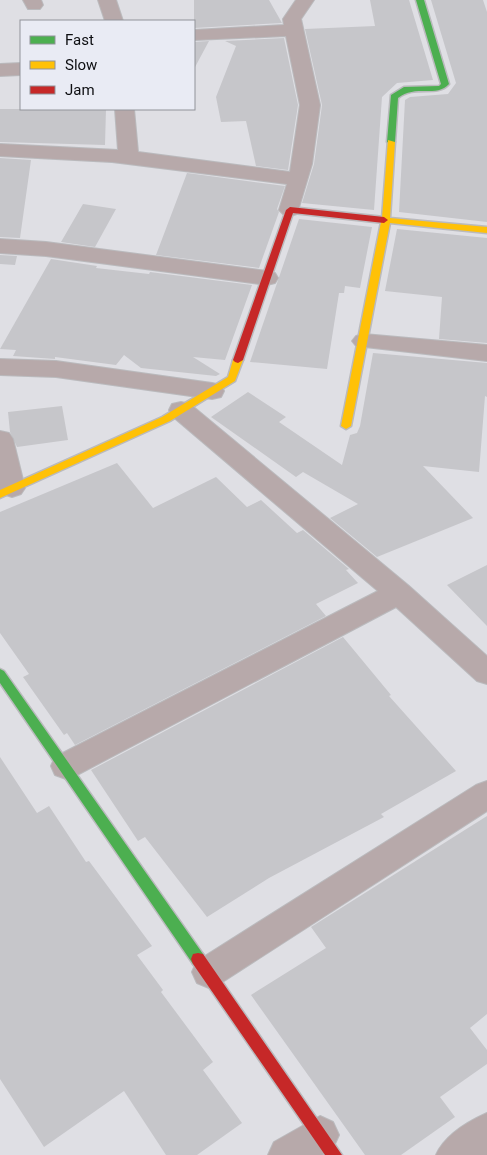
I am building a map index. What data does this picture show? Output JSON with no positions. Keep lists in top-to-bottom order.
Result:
{
  "legend": ["Fast", "Slow", "Jam"]
}
